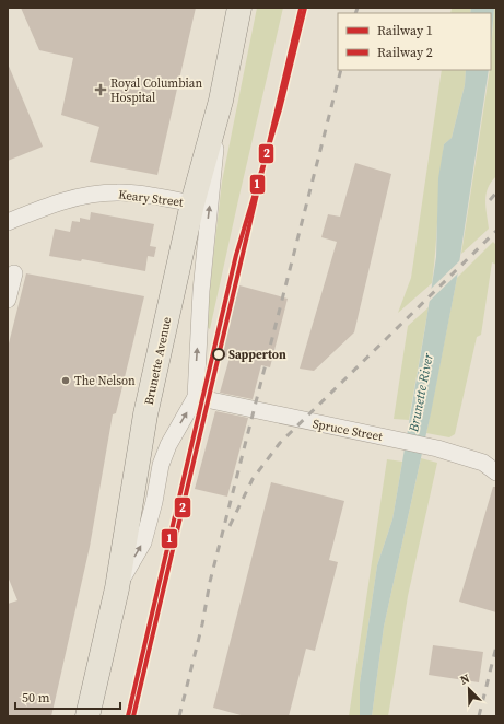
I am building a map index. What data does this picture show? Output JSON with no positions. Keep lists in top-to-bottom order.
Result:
{
  "streets": {
    "main road": ["Brunette Avenue"],
    "street": ["Keary Street", "Spruce Street"]
  },
  "crossings": [
    ["Keary Street", "Brunette Avenue"]
  ],
  "water": ["Brunette River"],
  "places": {
    "health": ["Royal Columbian Hospital"],
    "other": ["Sapperton", "The Nelson"]
  },
  "lines": ["rail line 1", "rail line 2"],
  "legend": ["Railway 1", "Railway 2"],
  "scale_bar": "50 m",
  "north": "top left"
}
